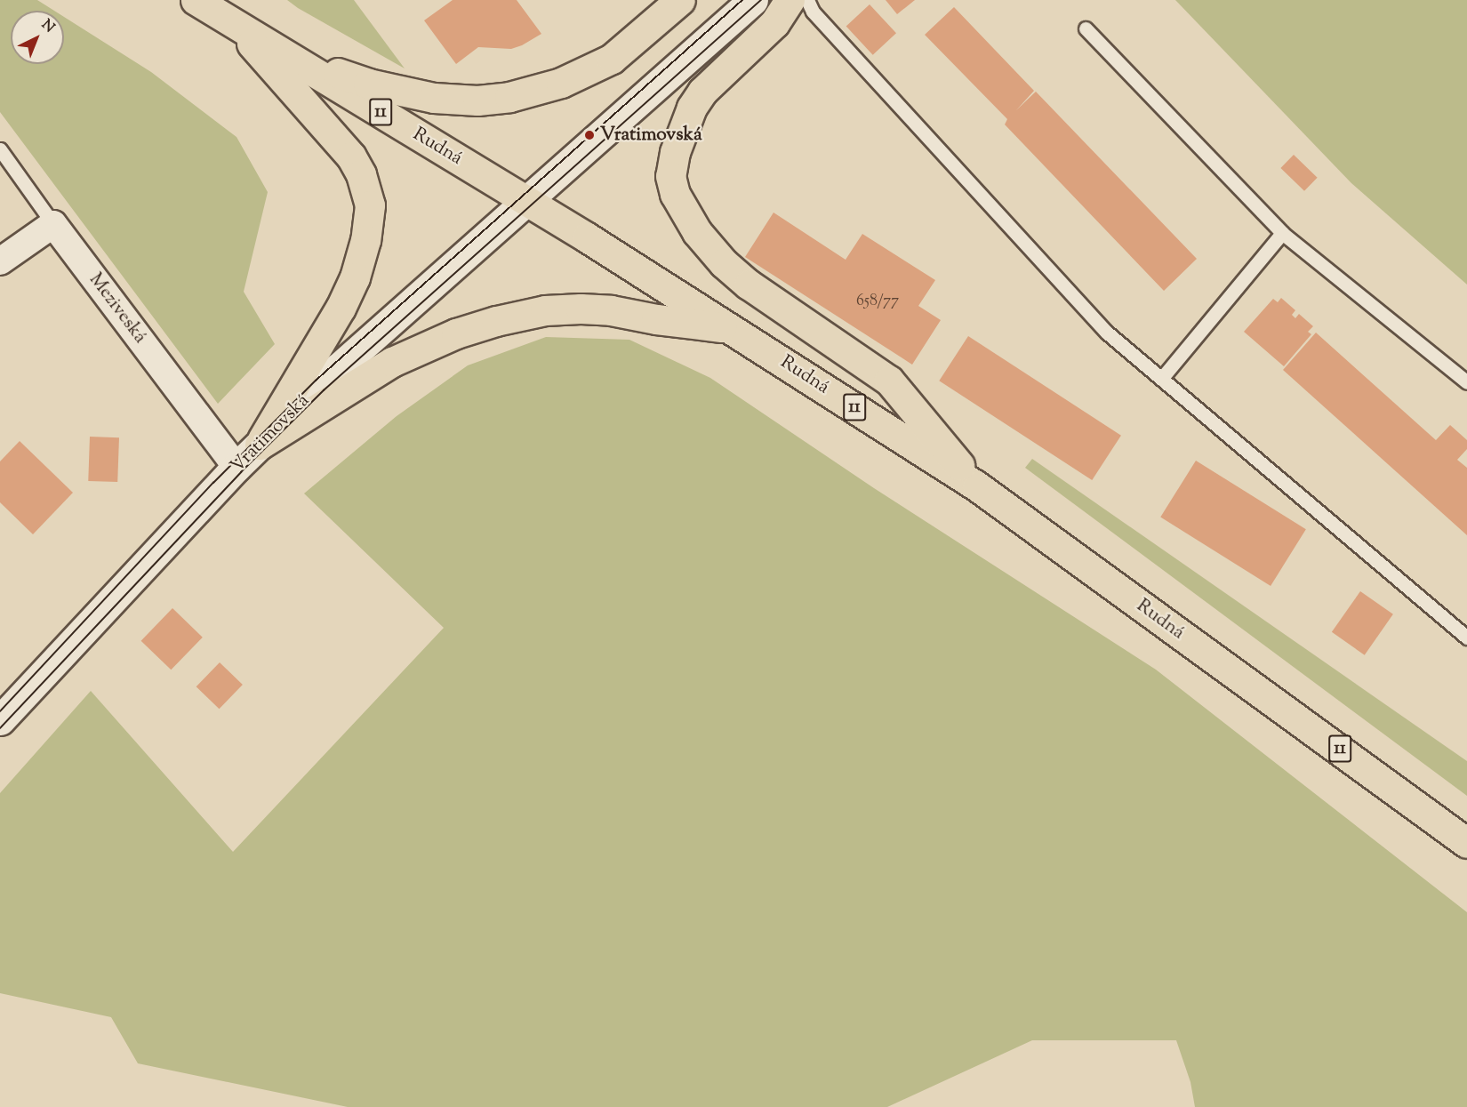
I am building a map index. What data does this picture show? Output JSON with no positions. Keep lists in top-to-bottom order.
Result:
{
  "streets": {
    "main road": ["11", "Rudná"],
    "street": ["Meziveská", "Vratimovská"]
  },
  "crossings": [
    ["Rudná", "Vratimovská"],
    ["Meziveská", "Vratimovská"]
  ],
  "places": ["Vratimovská"],
  "house_numbers": ["658/77"],
  "north": "top right"
}
